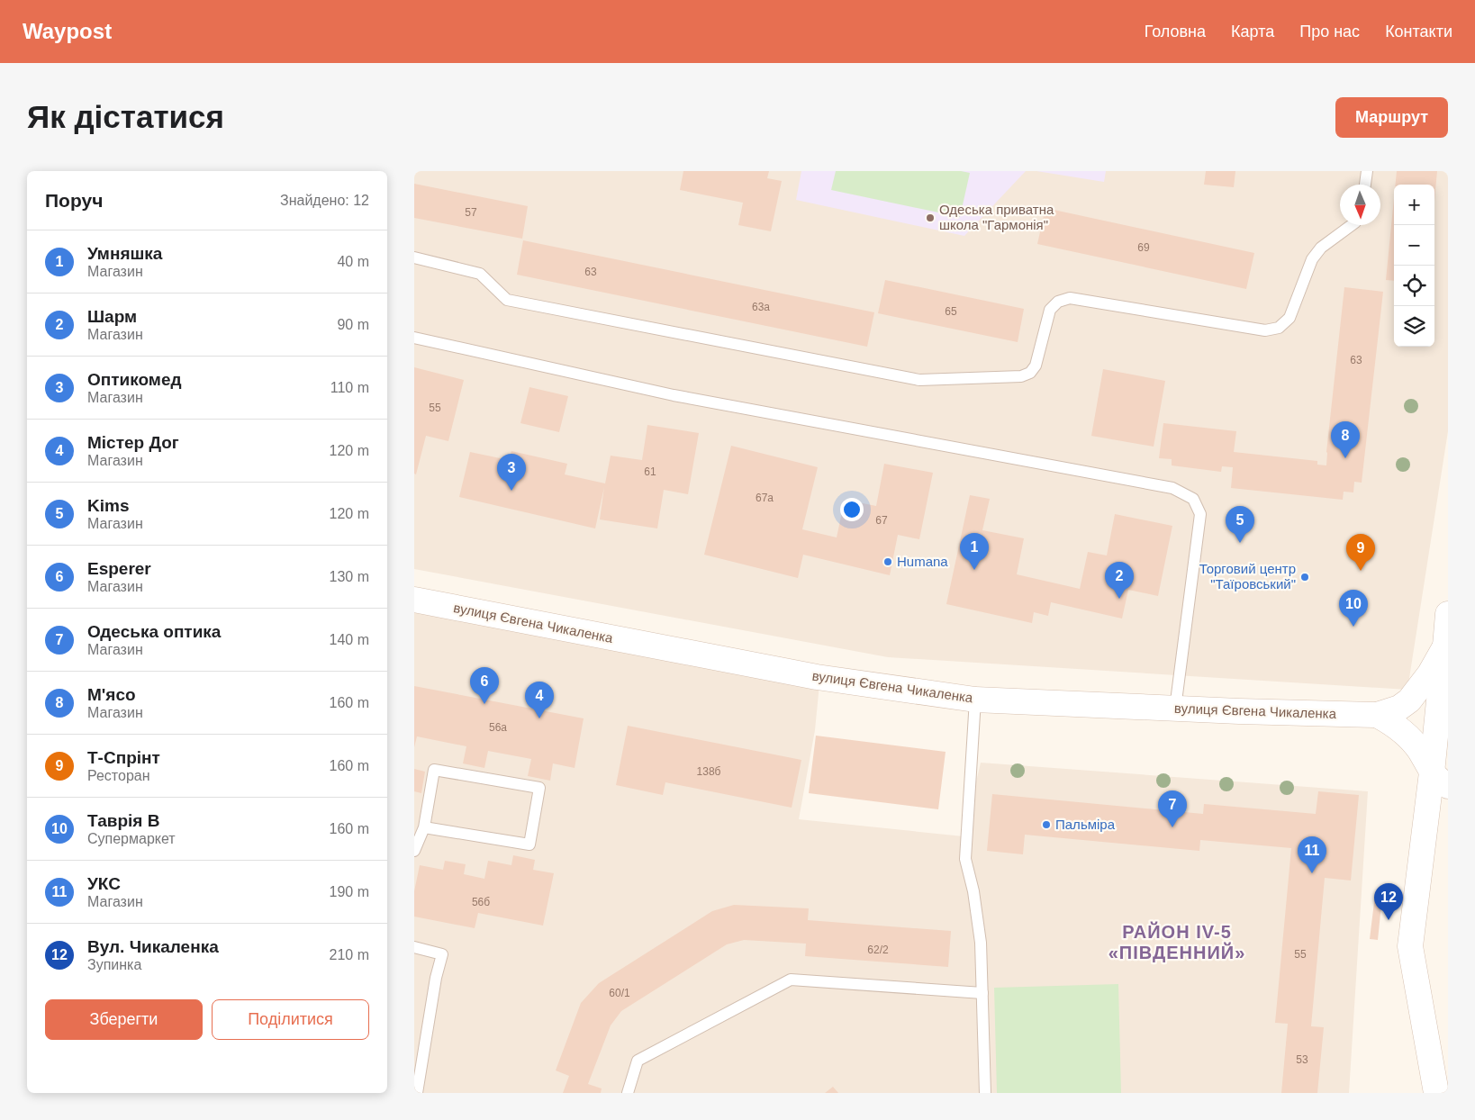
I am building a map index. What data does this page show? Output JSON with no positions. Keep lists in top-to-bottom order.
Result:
{
  "streets": {
    "main road": ["вулиця Євгена Чикаленка"]
  },
  "districts": ["РАЙОН IV-5 «ПІВДЕННИЙ»"],
  "places": [
    "Одеська приватна школа \"Гармонія\"",
    "Humana",
    "Торговий центр \"Таїровський\"",
    "Пальміра"
  ],
  "house_numbers": [
    "57",
    "69",
    "63",
    "63а",
    "65",
    "63",
    "55",
    "61",
    "67а",
    "67",
    "56а",
    "138б",
    "56б",
    "62/2",
    "55",
    "60/1",
    "53"
  ],
  "north": "bottom",
  "page": {
    "header": "Waypost",
    "nav": [
      "Головна",
      "Карта",
      "Про нас",
      "Контакти"
    ],
    "buttons": [
      "Маршрут",
      ["Зберегти", "Поділитися"]
    ],
    "title": "Як дістатися",
    "heading": ["Поруч", "Знайдено: 12"],
    "map_buttons": ["+", "−"],
    "list": [
      {
        "mark": "1",
        "name": "Умняшка",
        "note": "Магазин",
        "value": "40 m"
      },
      {
        "mark": "2",
        "name": "Шарм",
        "note": "Магазин",
        "value": "90 m"
      },
      {
        "mark": "3",
        "name": "Оптикомед",
        "note": "Магазин",
        "value": "110 m"
      },
      {
        "mark": "4",
        "name": "Містер Дог",
        "note": "Магазин",
        "value": "120 m"
      },
      {
        "mark": "5",
        "name": "Kims",
        "note": "Магазин",
        "value": "120 m"
      },
      {
        "mark": "6",
        "name": "Esperer",
        "note": "Магазин",
        "value": "130 m"
      },
      {
        "mark": "7",
        "name": "Одеська оптика",
        "note": "Магазин",
        "value": "140 m"
      },
      {
        "mark": "8",
        "name": "М'ясо",
        "note": "Магазин",
        "value": "160 m"
      },
      {
        "mark": "9",
        "name": "Т-Спрінт",
        "note": "Ресторан",
        "value": "160 m"
      },
      {
        "mark": "10",
        "name": "Таврія В",
        "note": "Супермаркет",
        "value": "160 m"
      },
      {
        "mark": "11",
        "name": "УКС",
        "note": "Магазин",
        "value": "190 m"
      },
      {
        "mark": "12",
        "name": "Вул. Чикаленка",
        "note": "Зупинка",
        "value": "210 m"
      }
    ],
    "pins": [
      "8",
      "3",
      "5",
      "1",
      "9",
      "2",
      "10",
      "6",
      "4",
      "7",
      "11",
      "12"
    ]
  }
}
